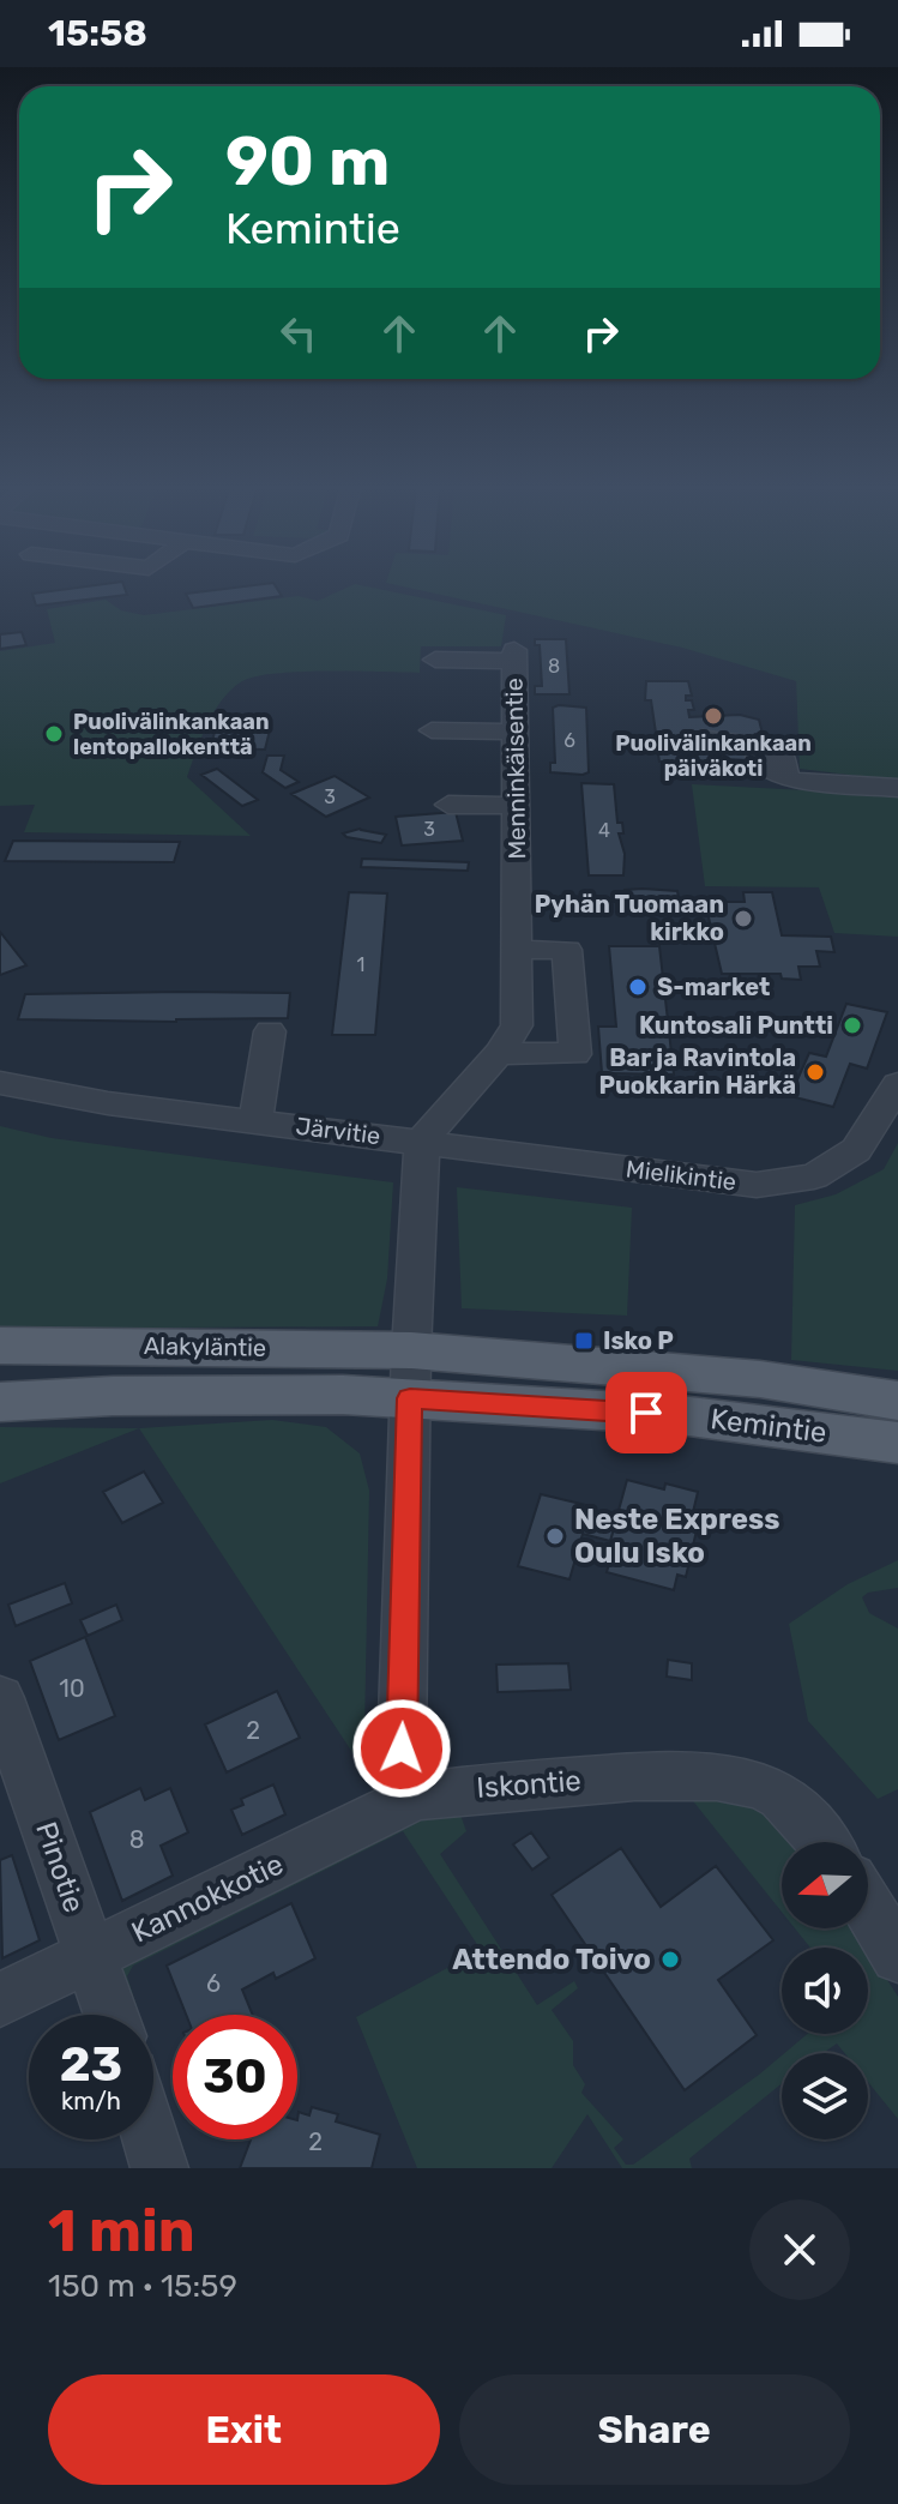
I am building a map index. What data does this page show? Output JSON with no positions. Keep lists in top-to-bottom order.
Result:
{
  "streets": {
    "main road": ["Alakyläntie", "Kemintie"],
    "street": [
      "Menninkäisentie",
      "Järvitie",
      "Mielikintie",
      "Iskontie",
      "Pinotie",
      "Kannokkotie"
    ]
  },
  "crossings": [
    ["Menninkäisentie", "Järvitie"],
    ["Menninkäisentie", "Mielikintie"],
    ["Järvitie", "Mielikintie"],
    ["Alakyläntie", "Kemintie"],
    ["Iskontie", "Kannokkotie"],
    ["Pinotie", "Kannokkotie"]
  ],
  "places": {
    "other": [
      "Puolivälinkankaan päiväkoti",
      "Puolivälinkankaan lentopallokenttä",
      "Pyhän Tuomaan kirkko",
      "S-market",
      "Kuntosali Puntti",
      "Bar ja Ravintola Puokkarin Härkä",
      "Neste Express Oulu Isko",
      "Attendo Toivo"
    ],
    "transit": ["Isko P"]
  },
  "house_numbers": [
    "8",
    "6",
    "3",
    "3",
    "4",
    "1",
    "10",
    "2",
    "8",
    "6",
    "2"
  ],
  "north": "left",
  "page": {
    "status": "15:58",
    "turn": ["90 m", "Kemintie"],
    "speed": "23 km/h",
    "limit": "30",
    "heading": ["1 min", "150 m · 15:59"],
    "buttons": ["Exit", "Share"]
  }
}
